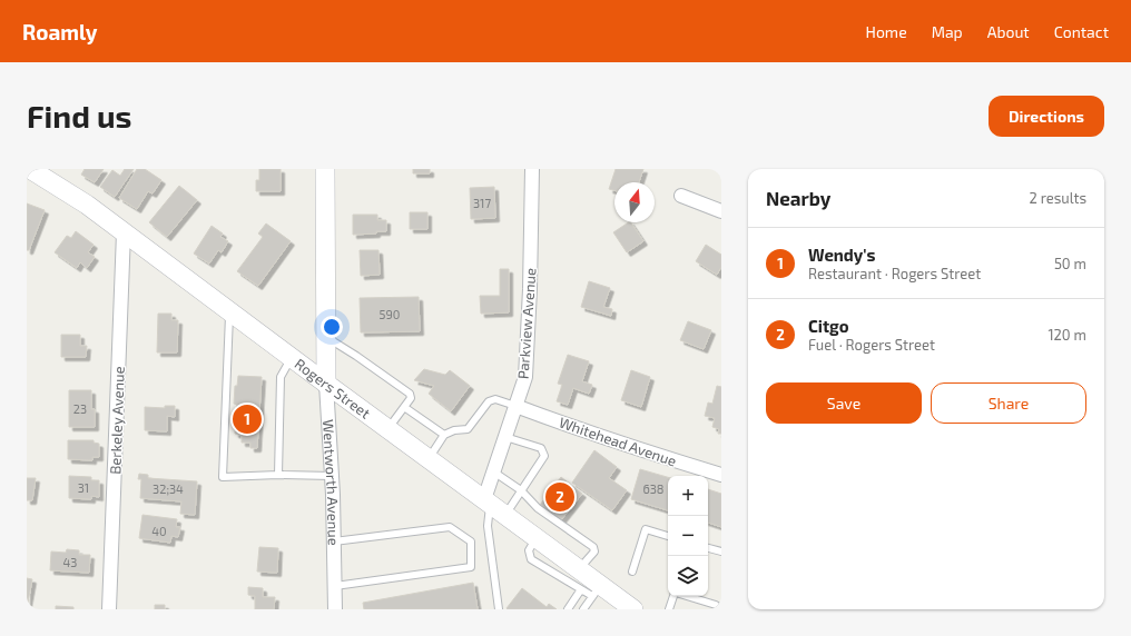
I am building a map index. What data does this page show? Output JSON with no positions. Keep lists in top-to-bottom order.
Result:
{
  "streets": {
    "main road": ["Rogers Street", "Wentworth Avenue"],
    "street": ["Parkview Avenue", "Berkeley Avenue", "Whitehead Avenue"]
  },
  "crossings": [
    ["Parkview Avenue", "Rogers Street"],
    ["Parkview Avenue", "Whitehead Avenue"],
    ["Rogers Street", "Berkeley Avenue"],
    ["Rogers Street", "Wentworth Avenue"]
  ],
  "house_numbers": [
    "317",
    "590",
    "23",
    "31",
    "32;34",
    "638",
    "40",
    "43"
  ],
  "north": "top",
  "page": {
    "header": "Roamly",
    "nav": [
      "Home",
      "Map",
      "About",
      "Contact"
    ],
    "buttons": [
      "Directions",
      ["Save", "Share"]
    ],
    "title": "Find us",
    "heading": ["Nearby", "2 results"],
    "list": [
      {
        "mark": "1",
        "name": "Wendy's",
        "note": "Restaurant · Rogers Street",
        "value": "50 m"
      },
      {
        "mark": "2",
        "name": "Citgo",
        "note": "Fuel · Rogers Street",
        "value": "120 m"
      }
    ],
    "pins": ["1", "2"],
    "map_buttons": ["+", "−"]
  }
}
